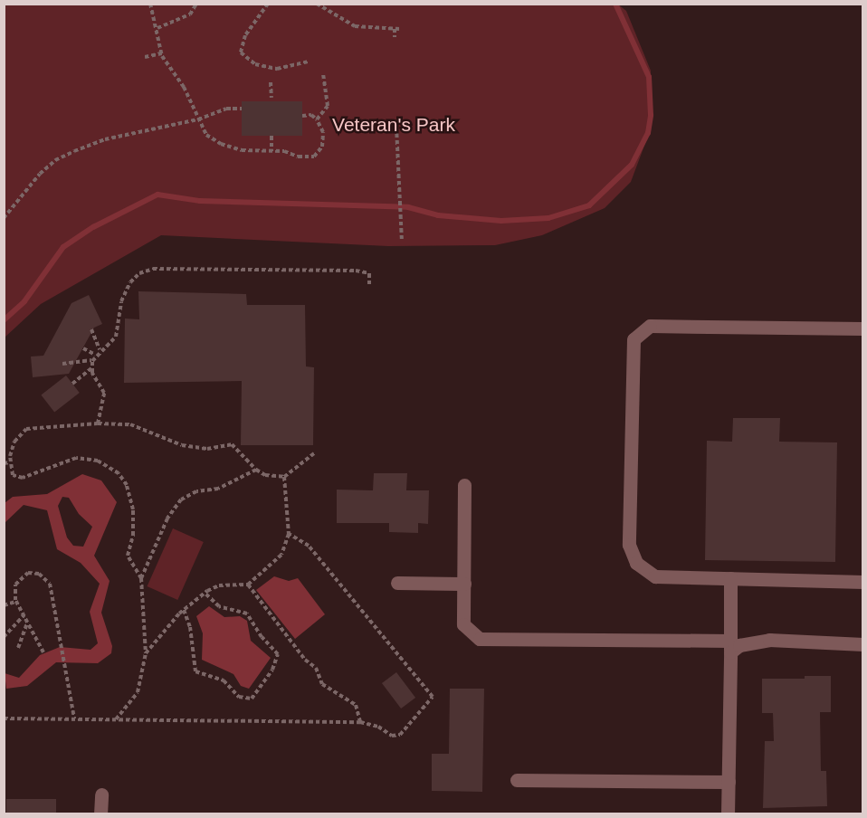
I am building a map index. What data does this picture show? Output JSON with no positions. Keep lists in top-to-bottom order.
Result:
{
  "parks": ["Veteran's Park"]
}
